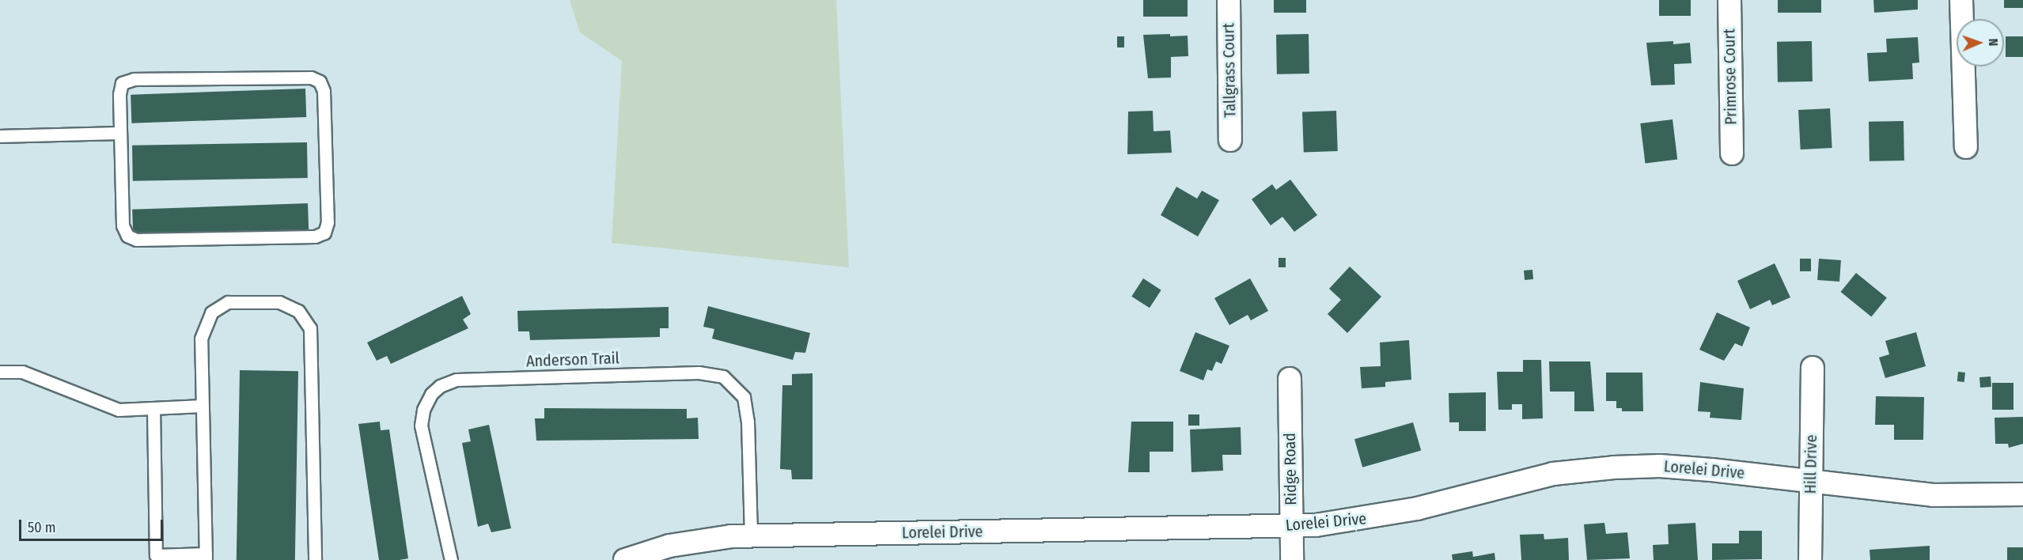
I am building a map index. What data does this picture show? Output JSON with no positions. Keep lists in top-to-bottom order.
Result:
{
  "streets": {
    "street": [
      "Tallgrass Court",
      "Primrose Court",
      "Hill Drive",
      "Ridge Road",
      "Lorelei Drive"
    ],
    "lane": ["Anderson Trail"]
  },
  "crossings": [
    ["Anderson Trail", "Lorelei Drive"],
    ["Hill Drive", "Lorelei Drive"],
    ["Ridge Road", "Lorelei Drive"]
  ],
  "scale_bar": "50 m",
  "north": "right"
}
